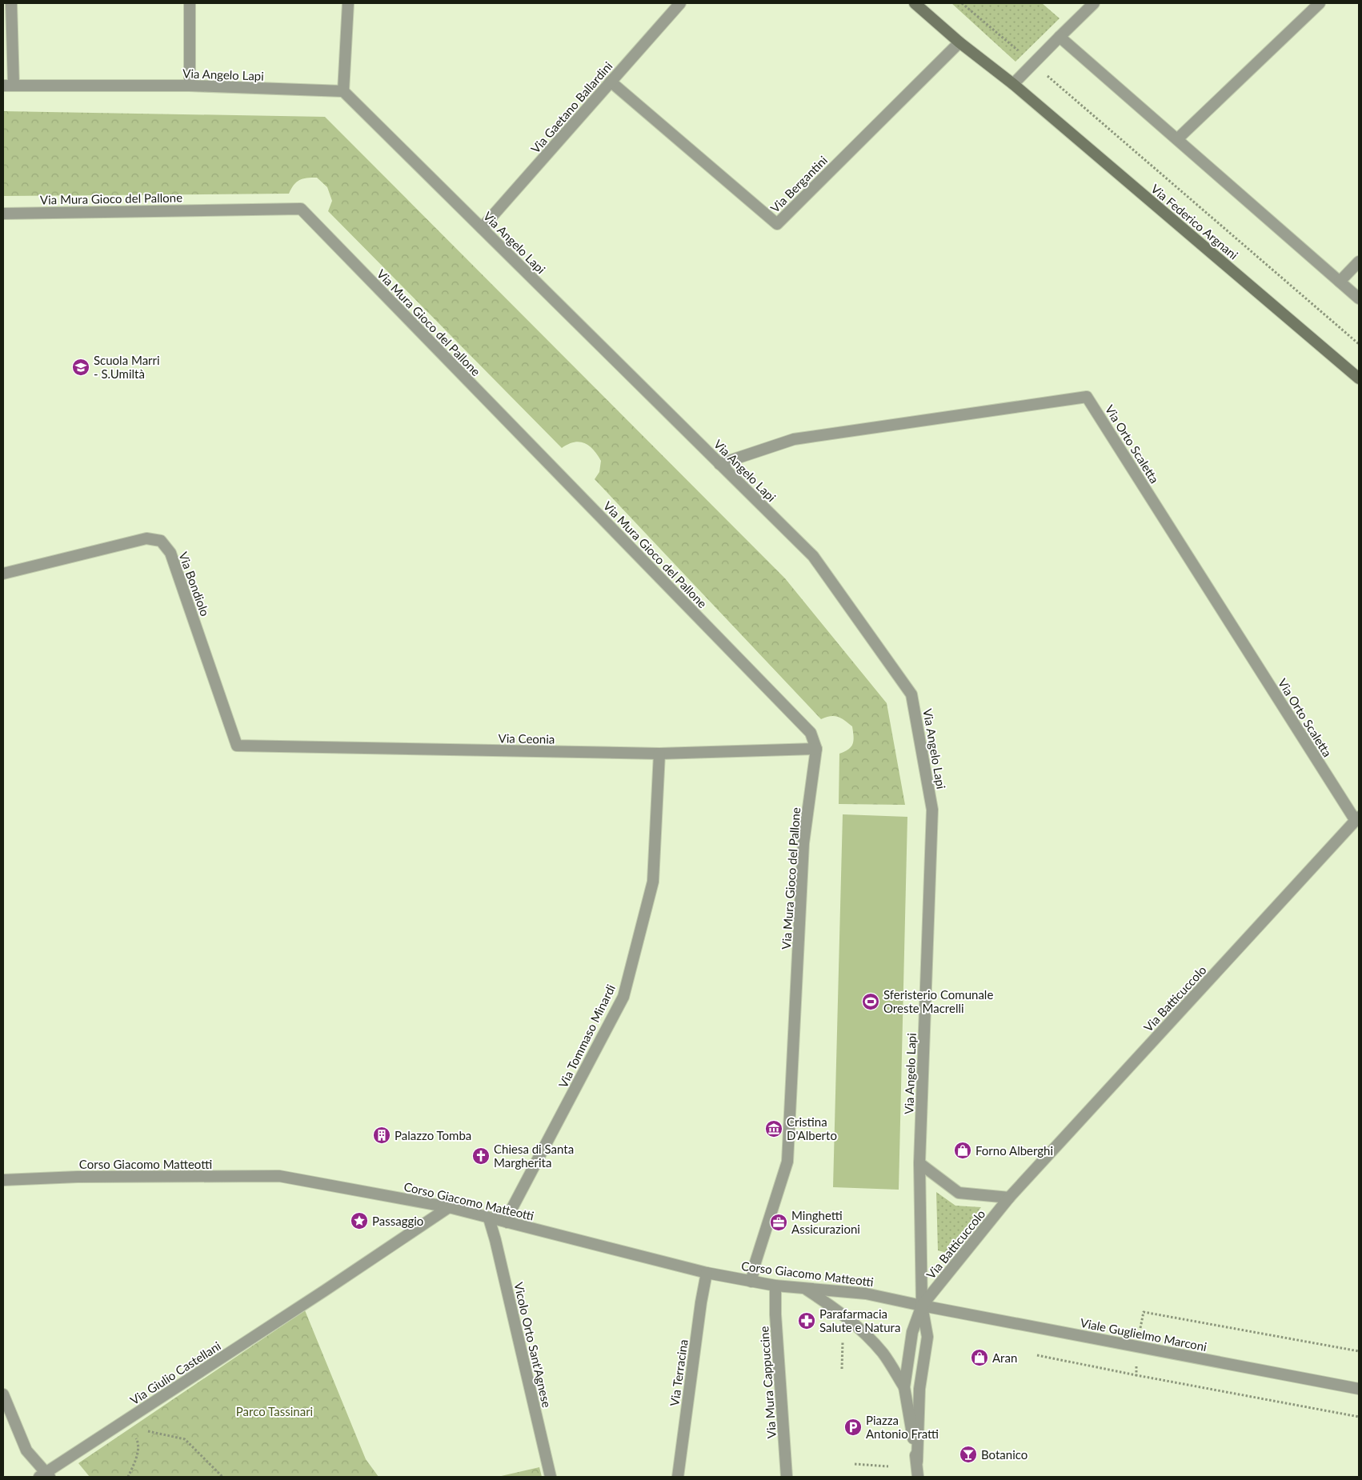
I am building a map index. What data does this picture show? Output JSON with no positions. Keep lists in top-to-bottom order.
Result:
{
  "streets": {
    "main road": ["Via Federico Argnani"],
    "street": [
      "Via Angelo Lapi",
      "Via Gaetano Ballardini",
      "Via Bergantini",
      "Via Mura Gioco del Pallone",
      "Via Orto Scaletta",
      "Via Bondiolo",
      "Via Ceonia",
      "Via Batticuccolo",
      "Via Tommaso Minardi",
      "Corso Giacomo Matteotti",
      "Viale Guglielmo Marconi",
      "Vicolo Orto Sant'Agnese",
      "Via Giulio Castellani",
      "Via Terracina",
      "Via Mura Cappuccine"
    ]
  },
  "crossings": [
    ["Via Angelo Lapi", "Via Gaetano Ballardini"],
    ["Via Angelo Lapi", "Via Orto Scaletta"],
    ["Via Angelo Lapi", "Via Batticuccolo"],
    ["Via Angelo Lapi", "Corso Giacomo Matteotti"],
    ["Via Angelo Lapi", "Viale Guglielmo Marconi"],
    ["Via Gaetano Ballardini", "Via Bergantini"],
    ["Via Bergantini", "Via Federico Argnani"],
    ["Via Mura Gioco del Pallone", "Via Ceonia"],
    ["Via Mura Gioco del Pallone", "Corso Giacomo Matteotti"],
    ["Via Orto Scaletta", "Via Batticuccolo"],
    ["Via Bondiolo", "Via Ceonia"],
    ["Via Ceonia", "Via Tommaso Minardi"],
    ["Via Batticuccolo", "Corso Giacomo Matteotti"],
    ["Via Batticuccolo", "Viale Guglielmo Marconi"],
    ["Via Tommaso Minardi", "Corso Giacomo Matteotti"],
    ["Corso Giacomo Matteotti", "Viale Guglielmo Marconi"],
    ["Corso Giacomo Matteotti", "Vicolo Orto Sant'Agnese"],
    ["Corso Giacomo Matteotti", "Via Giulio Castellani"],
    ["Corso Giacomo Matteotti", "Via Terracina"],
    ["Corso Giacomo Matteotti", "Via Mura Cappuccine"]
  ],
  "parks": ["Parco Tassinari"],
  "places": {
    "school or university": ["Scuola Marri - S.Umiltà"],
    "sports": ["Sferisterio Comunale Oreste Macrelli"],
    "museum": ["Cristina D'Alberto"],
    "building": ["Palazzo Tomba"],
    "shop": ["Forno Alberghi", "Aran"],
    "church": ["Chiesa di Santa Margherita"],
    "place": ["Passaggio"],
    "office": ["Minghetti Assicurazioni"],
    "pharmacy": ["Parafarmacia Salute e Natura"],
    "parking": ["Piazza Antonio Fratti"],
    "bar": ["Botanico"]
  }
}
